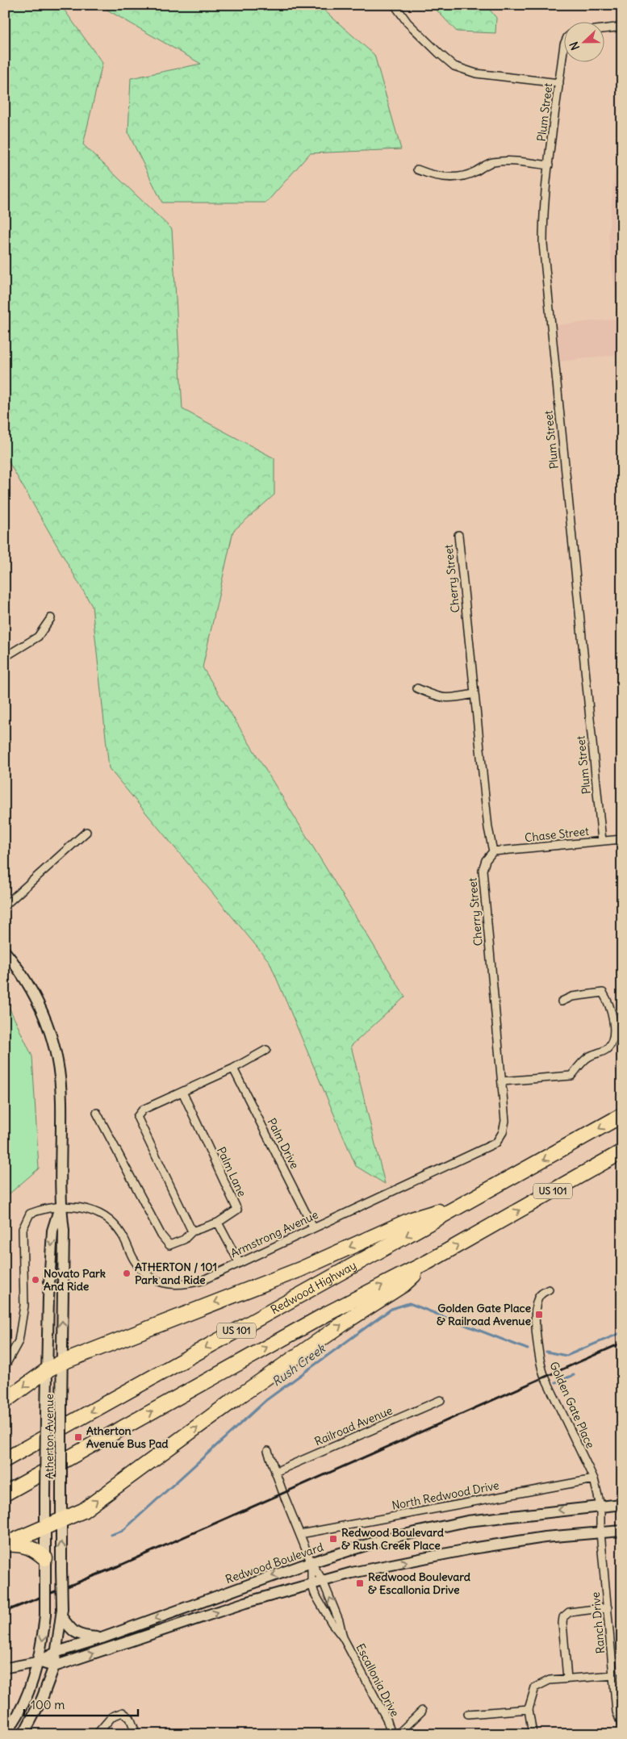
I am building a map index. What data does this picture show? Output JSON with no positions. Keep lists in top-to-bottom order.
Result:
{
  "streets": {
    "highway": ["US 101", "Redwood Highway"],
    "main road": ["Atherton Avenue", "Redwood Boulevard"],
    "street": [
      "Plum Street",
      "Cherry Street",
      "Chase Street",
      "Palm Drive",
      "Palm Lane",
      "Armstrong Avenue",
      "Golden Gate Place",
      "Railroad Avenue",
      "North Redwood Drive",
      "Ranch Drive",
      "Escallonia Drive"
    ]
  },
  "crossings": [
    ["Plum Street", "Chase Street"],
    ["Cherry Street", "Chase Street"],
    ["Cherry Street", "Armstrong Avenue"],
    ["Palm Drive", "Armstrong Avenue"],
    ["Armstrong Avenue", "Atherton Avenue"],
    ["Golden Gate Place", "North Redwood Drive"],
    ["Golden Gate Place", "Redwood Boulevard"],
    ["Golden Gate Place", "Ranch Drive"],
    ["Atherton Avenue", "Redwood Boulevard"],
    ["Redwood Boulevard", "Escallonia Drive"]
  ],
  "water": ["Rush Creek"],
  "places": {
    "other": ["ATHERTON / 101 Park and Ride", "Novato Park And Ride"],
    "transit": [
      "Golden Gate Place & Railroad Avenue",
      "Atherton Avenue Bus Pad",
      "Redwood Boulevard & Rush Creek Place",
      "Redwood Boulevard & Escallonia Drive"
    ]
  },
  "scale_bar": "100 m",
  "north": "left"
}
